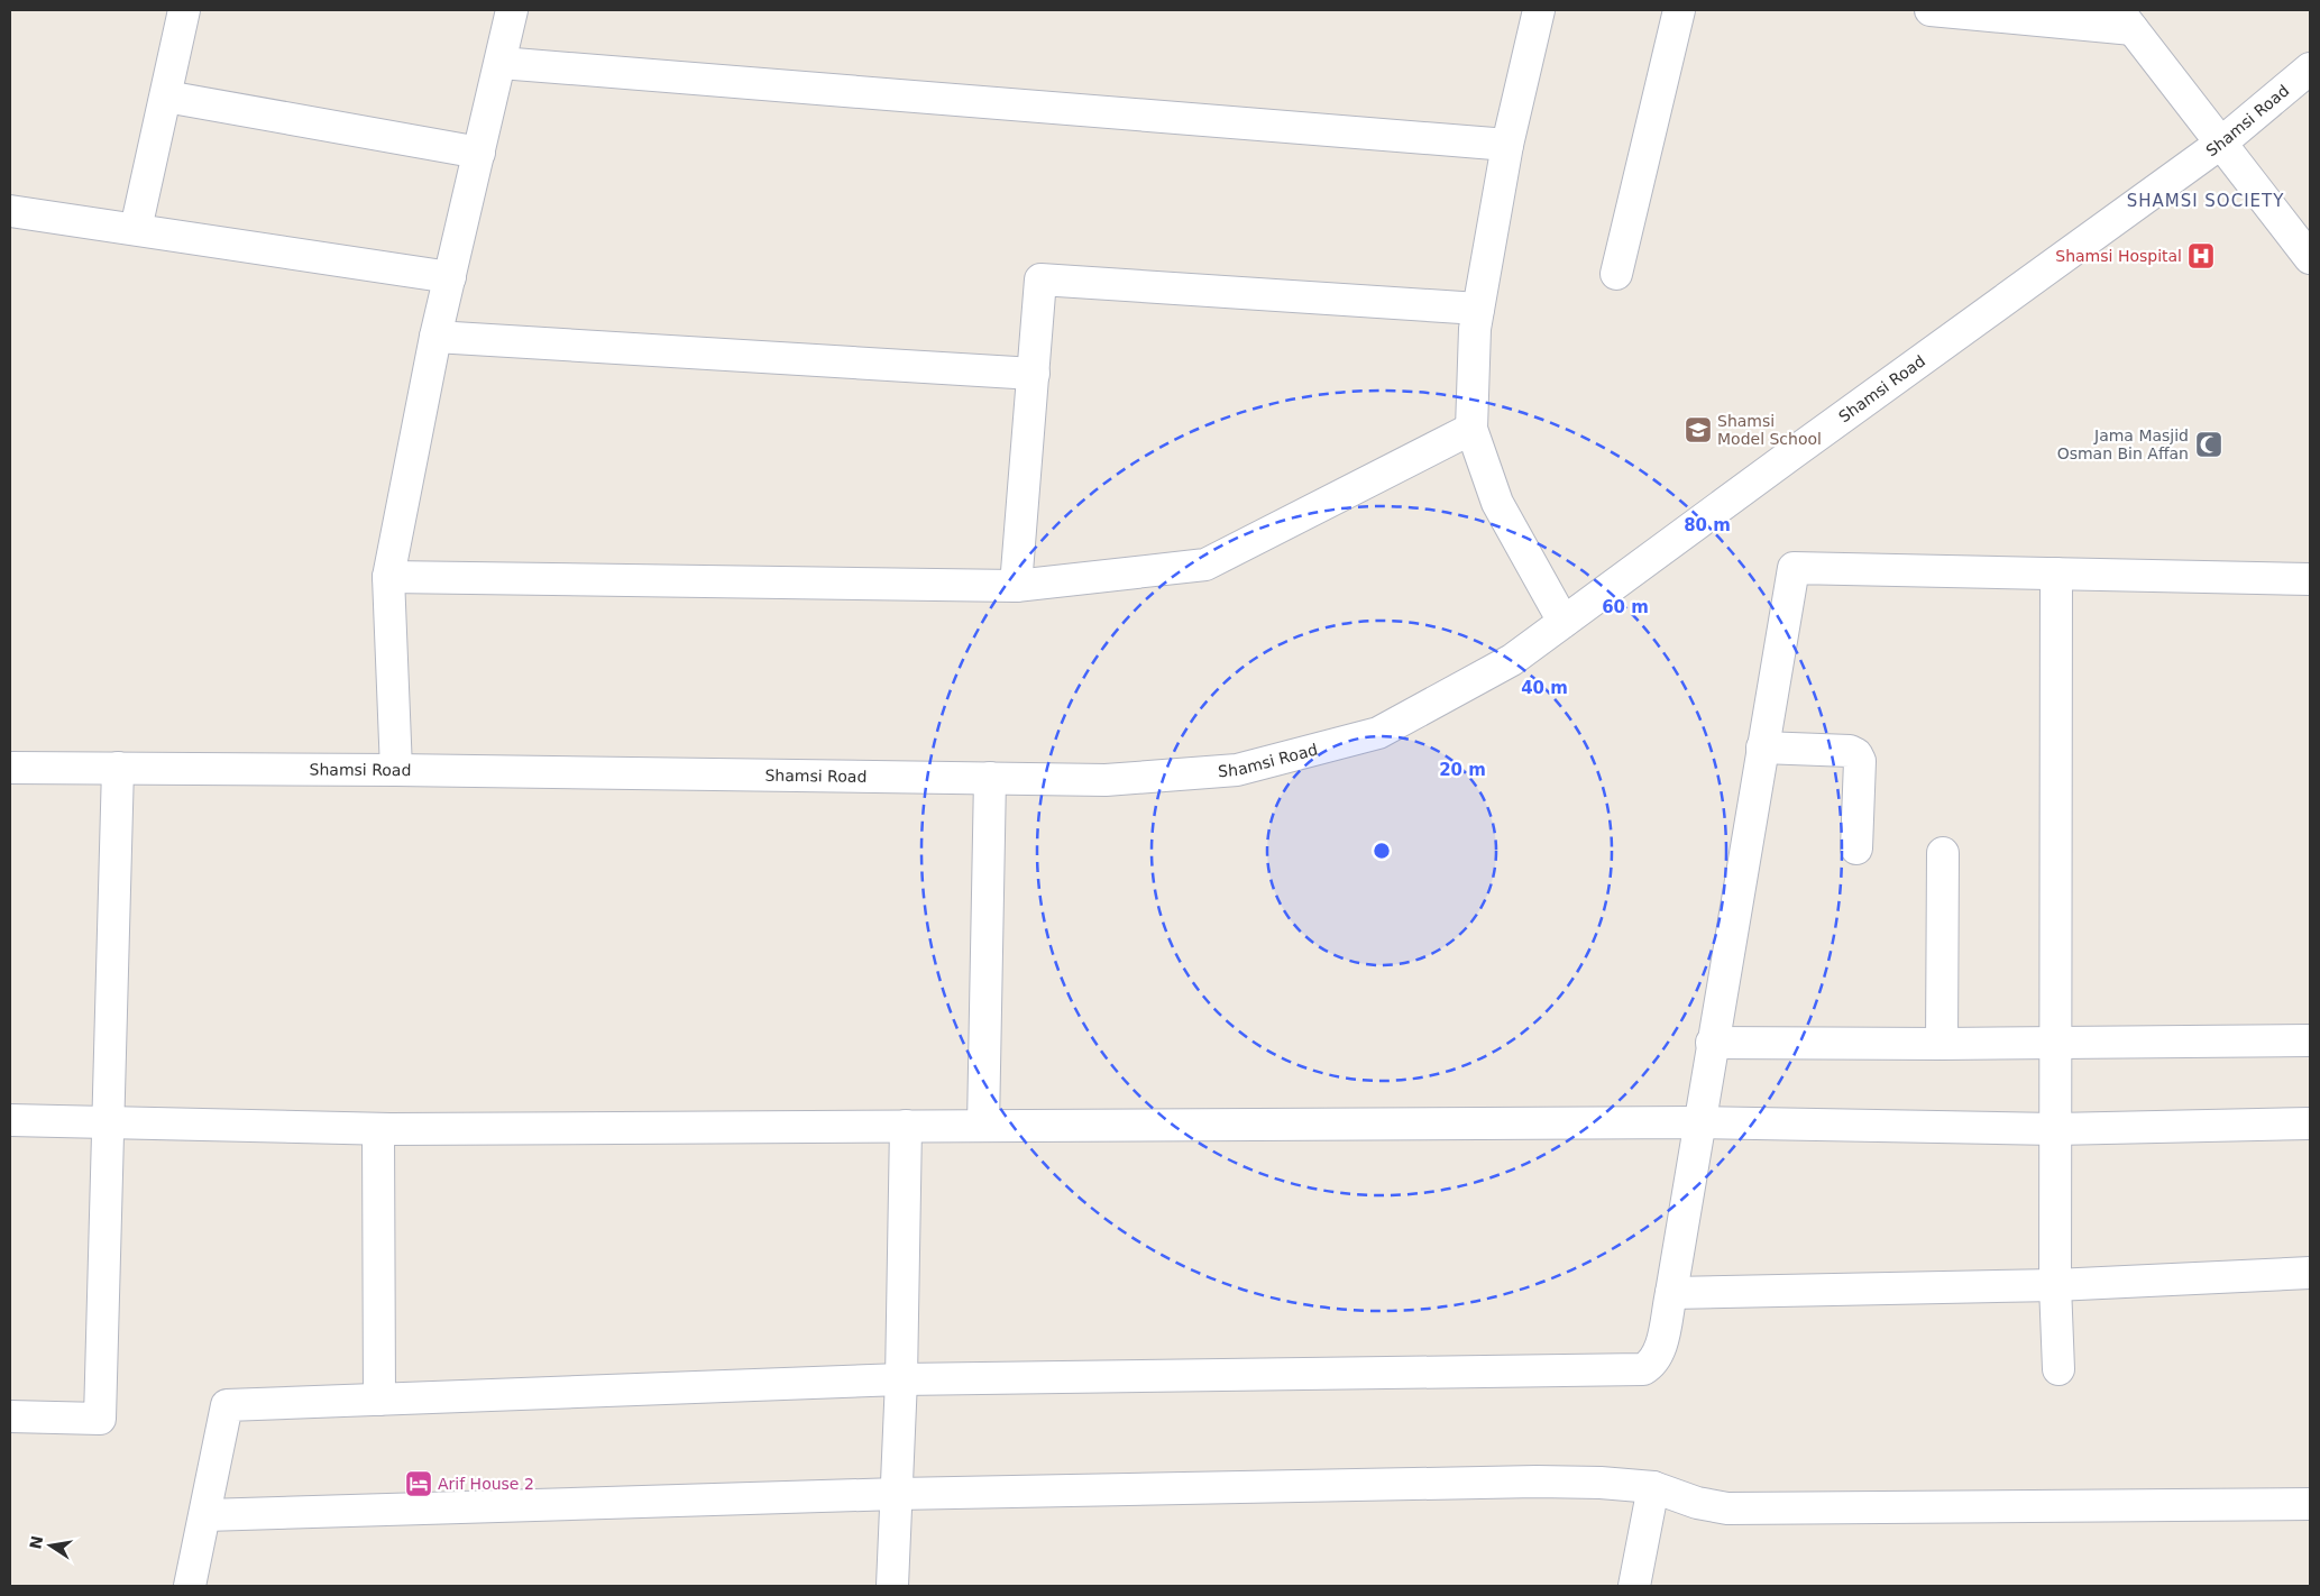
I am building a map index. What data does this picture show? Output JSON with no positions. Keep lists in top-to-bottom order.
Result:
{
  "streets": {
    "street": ["Shamsi Road"]
  },
  "districts": ["SHAMSI SOCIETY"],
  "places": {
    "hospital": ["Shamsi Hospital"],
    "school or university": ["Shamsi Model School"],
    "mosque": ["Jama Masjid Osman Bin Affan"],
    "hotel": ["Arif House 2"]
  },
  "north": "left",
  "rings": [
    "80 m",
    "60 m",
    "40 m",
    "20 m"
  ]
}
